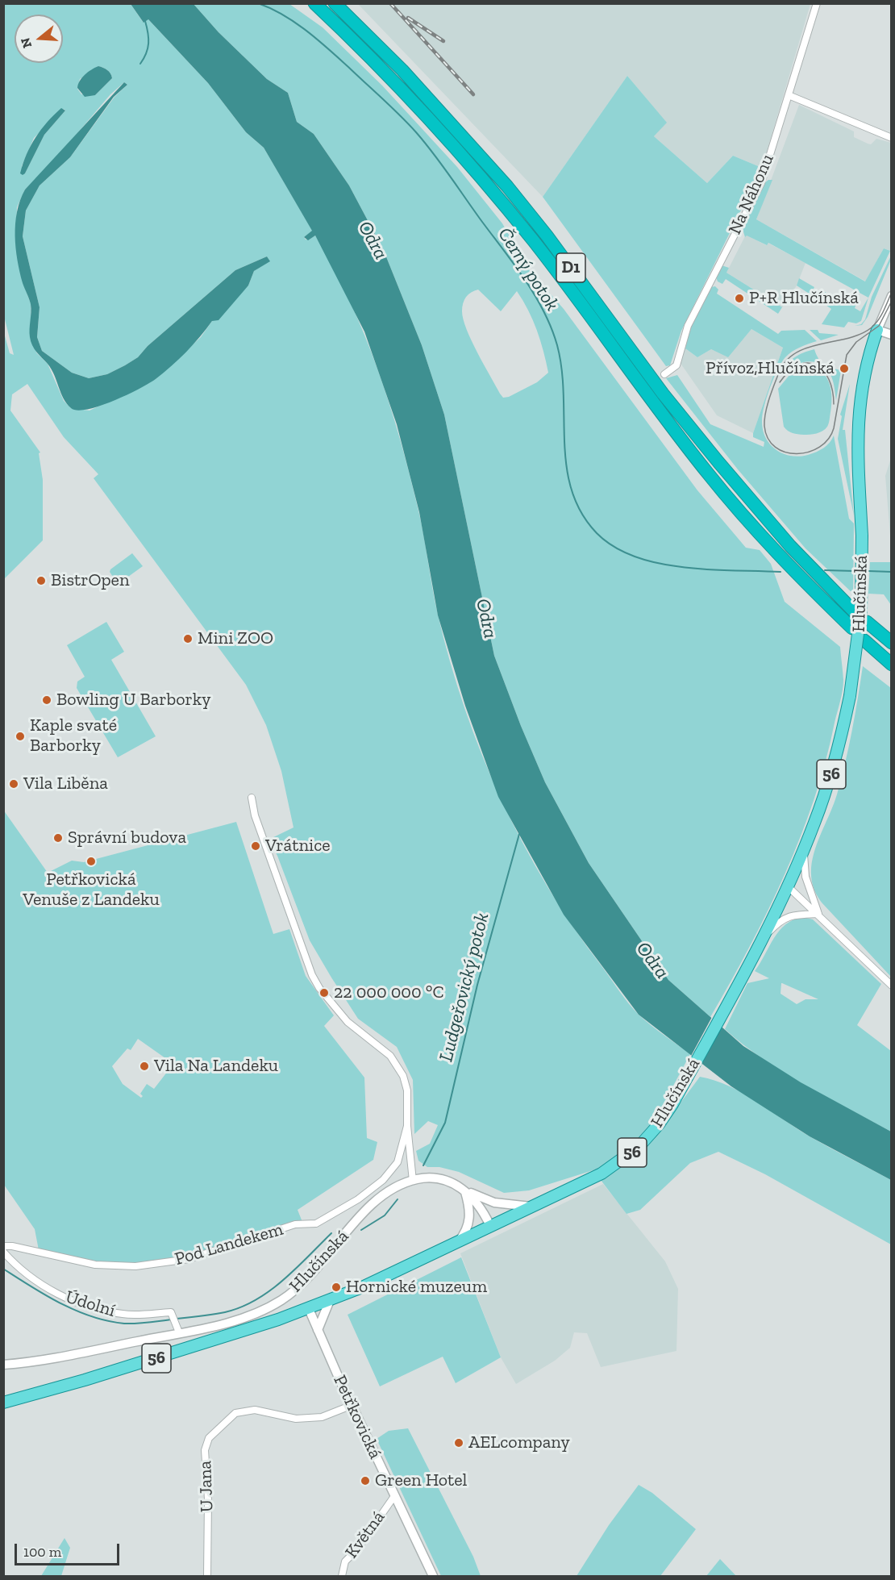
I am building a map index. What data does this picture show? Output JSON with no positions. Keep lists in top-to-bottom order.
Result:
{
  "streets": {
    "highway": ["D1"],
    "main road": ["Hlučínská", "56"],
    "street": [
      "Na Náhonu",
      "Pod Landekem",
      "Údolní",
      "Petřkovická",
      "U Jana",
      "Květná"
    ]
  },
  "crossings": [
    ["Hlučínská", "56"],
    ["Hlučínská", "Pod Landekem"],
    ["Hlučínská", "Údolní"],
    ["56", "Petřkovická"],
    ["Petřkovická", "U Jana"],
    ["Petřkovická", "Květná"]
  ],
  "water": ["Odra", "Černý potok", "Ludgeřovický potok"],
  "places": [
    "P+R Hlučínská",
    "Přívoz,Hlučínská",
    "BistrOpen",
    "Mini ZOO",
    "Bowling U Barborky",
    "Kaple svaté Barborky",
    "Vila Liběna",
    "Správní budova",
    "Vrátnice",
    "Petřkovická Venuše z Landeku",
    "22 000 000 °C",
    "Vila Na Landeku",
    "Hornické muzeum",
    "AELcompany",
    "Green Hotel"
  ],
  "scale_bar": "100 m",
  "north": "left"
}
